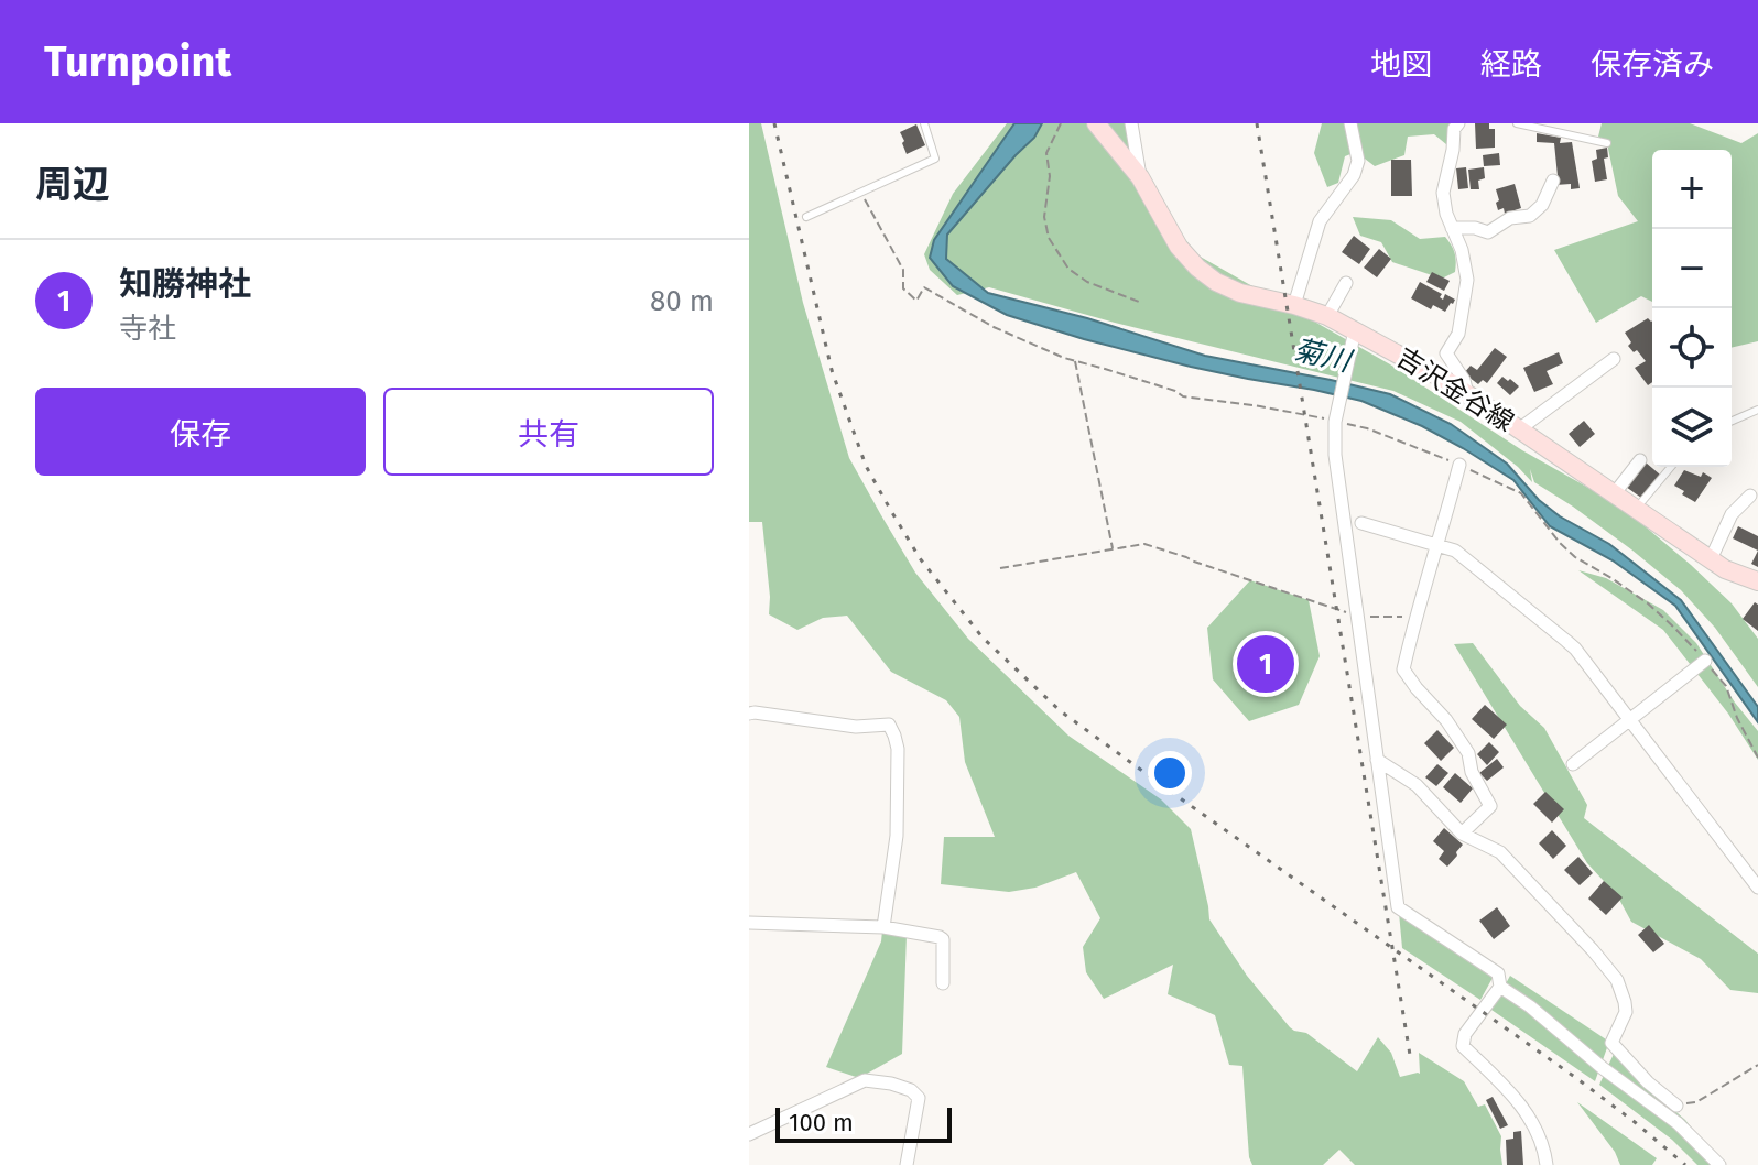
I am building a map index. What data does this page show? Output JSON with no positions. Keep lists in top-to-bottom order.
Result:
{
  "streets": {
    "main road": ["吉沢金谷線"]
  },
  "water": ["菊川"],
  "scale_bar": "100 m",
  "page": {
    "header": "Turnpoint",
    "nav": ["地図", "経路", "保存済み"],
    "heading": "周辺",
    "map_buttons": ["+", "−"],
    "list": [
      {
        "mark": "1",
        "name": "知勝神社",
        "note": "寺社",
        "value": "80 m"
      }
    ],
    "buttons": ["保存", "共有"],
    "pins": "1",
    "scale": "100 m"
  }
}
